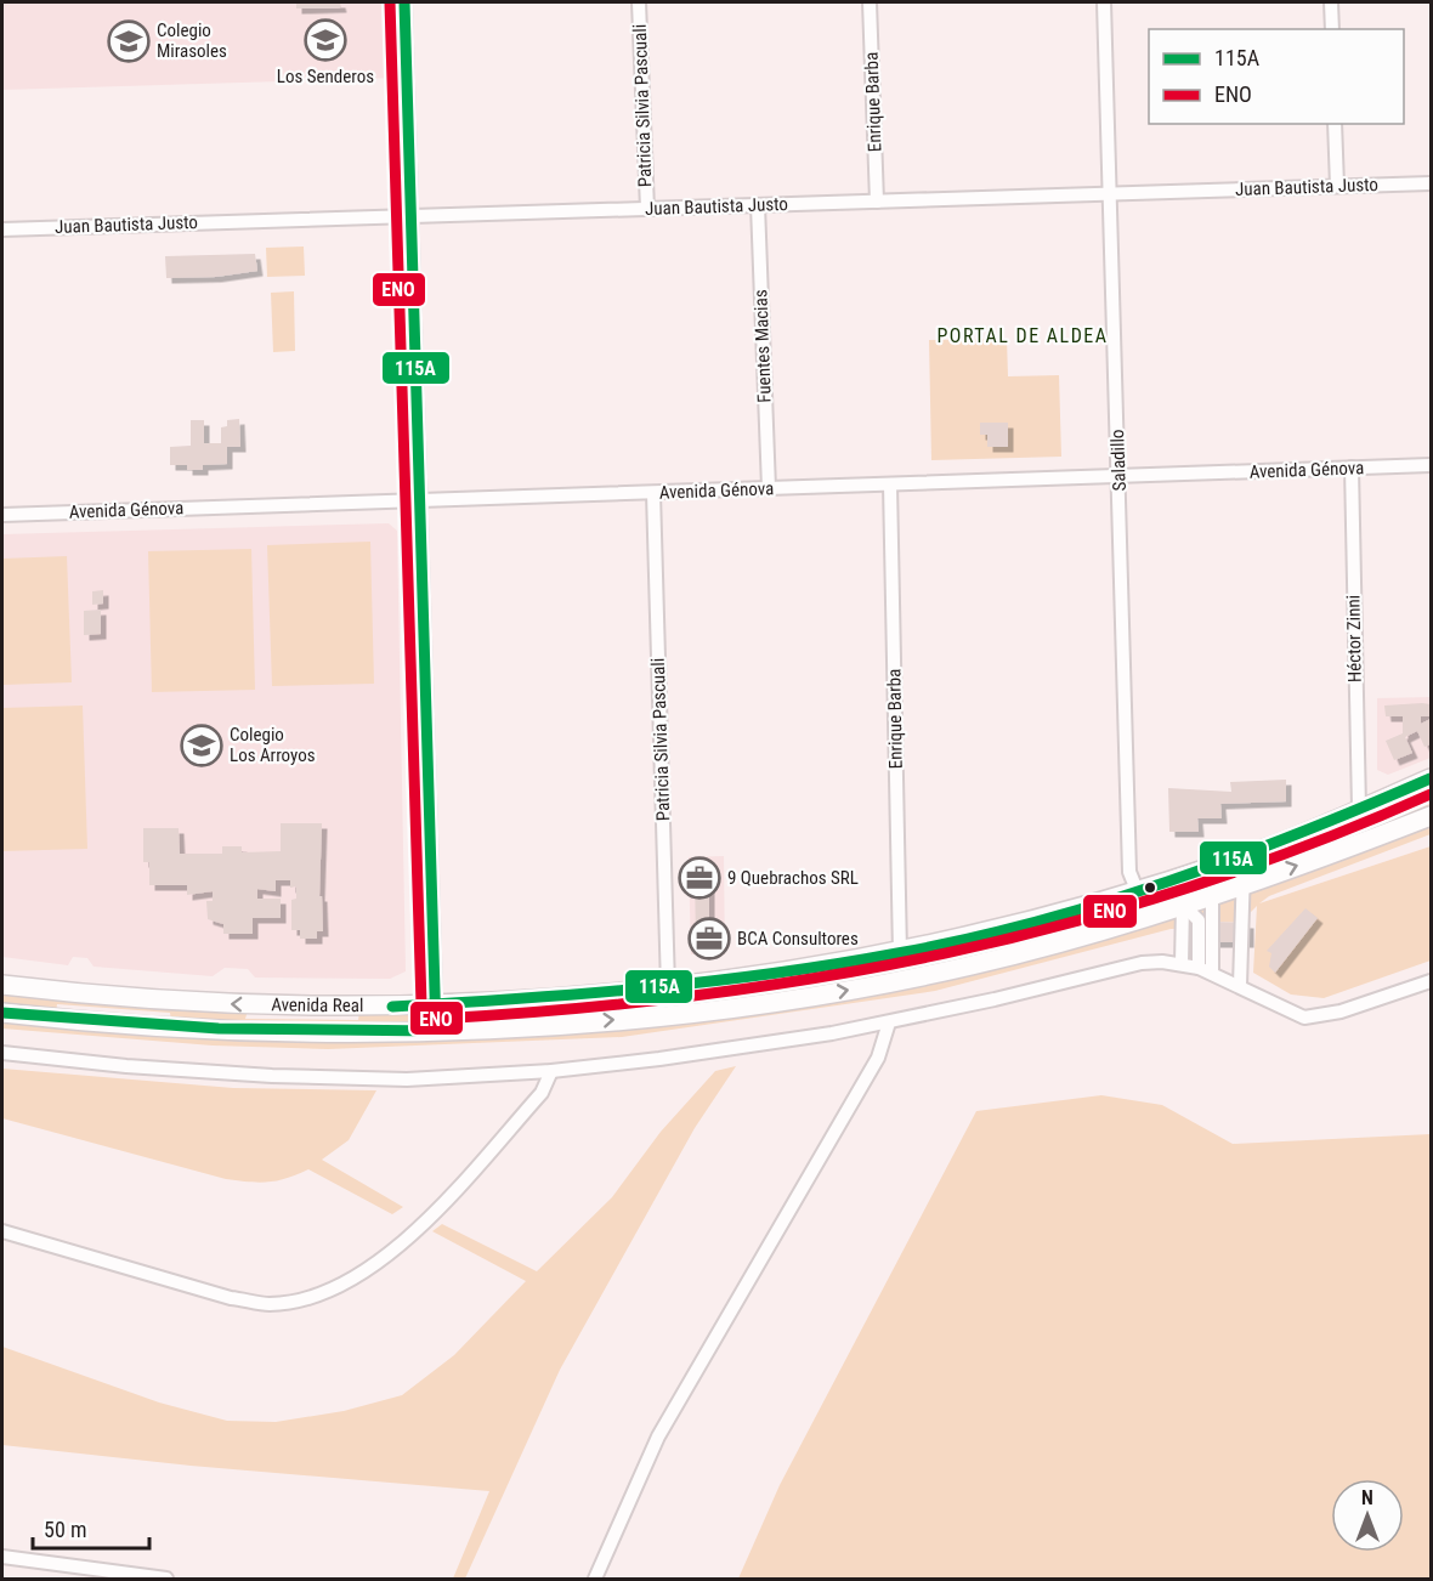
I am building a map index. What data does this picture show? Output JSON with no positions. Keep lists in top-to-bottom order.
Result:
{
  "streets": {
    "main road": ["Avenida Real"],
    "street": [
      "Enrique Barba",
      "Patricia Silvia Pascuali",
      "Juan Bautista Justo",
      "Fuentes Macias",
      "Saladillo",
      "Avenida Génova",
      "Héctor Zinni"
    ]
  },
  "crossings": [
    ["Enrique Barba", "Juan Bautista Justo"],
    ["Enrique Barba", "Avenida Génova"],
    ["Enrique Barba", "Avenida Real"],
    ["Patricia Silvia Pascuali", "Juan Bautista Justo"],
    ["Patricia Silvia Pascuali", "Avenida Génova"],
    ["Patricia Silvia Pascuali", "Avenida Real"],
    ["Juan Bautista Justo", "Fuentes Macias"],
    ["Juan Bautista Justo", "Saladillo"],
    ["Fuentes Macias", "Avenida Génova"],
    ["Saladillo", "Avenida Génova"],
    ["Saladillo", "Avenida Real"],
    ["Avenida Génova", "Héctor Zinni"],
    ["Héctor Zinni", "Avenida Real"]
  ],
  "districts": ["PORTAL DE ALDEA"],
  "places": {
    "school or university": ["Los Senderos", "Colegio Mirasoles", "Colegio Los Arroyos"],
    "office": ["9 Quebrachos SRL", "BCA Consultores"]
  },
  "lines": ["transit line 115A", "transit line ENO"],
  "legend": ["115A", "ENO"],
  "scale_bar": "50 m",
  "north": "top"
}
